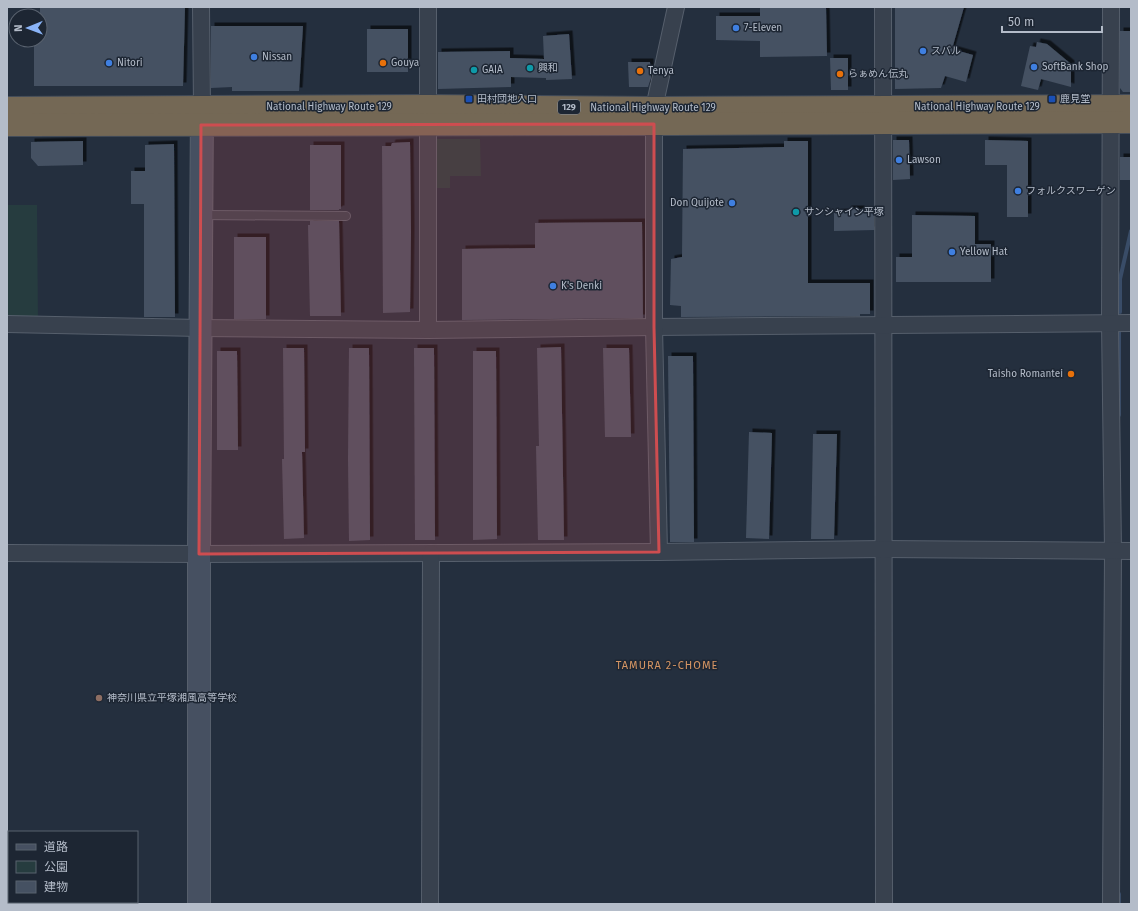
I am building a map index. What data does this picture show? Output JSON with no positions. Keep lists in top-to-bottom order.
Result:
{
  "streets": {
    "highway": ["National Highway Route 129", "129"]
  },
  "districts": ["TAMURA 2-CHOME"],
  "places": {
    "other": [
      "7-Eleven",
      "スバル",
      "Nissan",
      "Nitori",
      "Gouya",
      "SoftBank Shop",
      "興和",
      "GAIA",
      "Tenya",
      "らぁめん伝丸",
      "Lawson",
      "フォルクスワーゲン",
      "Don Quijote",
      "サンシャイン平塚",
      "Yellow Hat",
      "K's Denki",
      "Taisho Romantei",
      "神奈川県立平塚湘風高等学校"
    ],
    "transit": ["田村団地入口", "鹿見堂"]
  },
  "legend": ["道路", "公園", "建物"],
  "scale_bar": "50 m",
  "north": "left"
}
